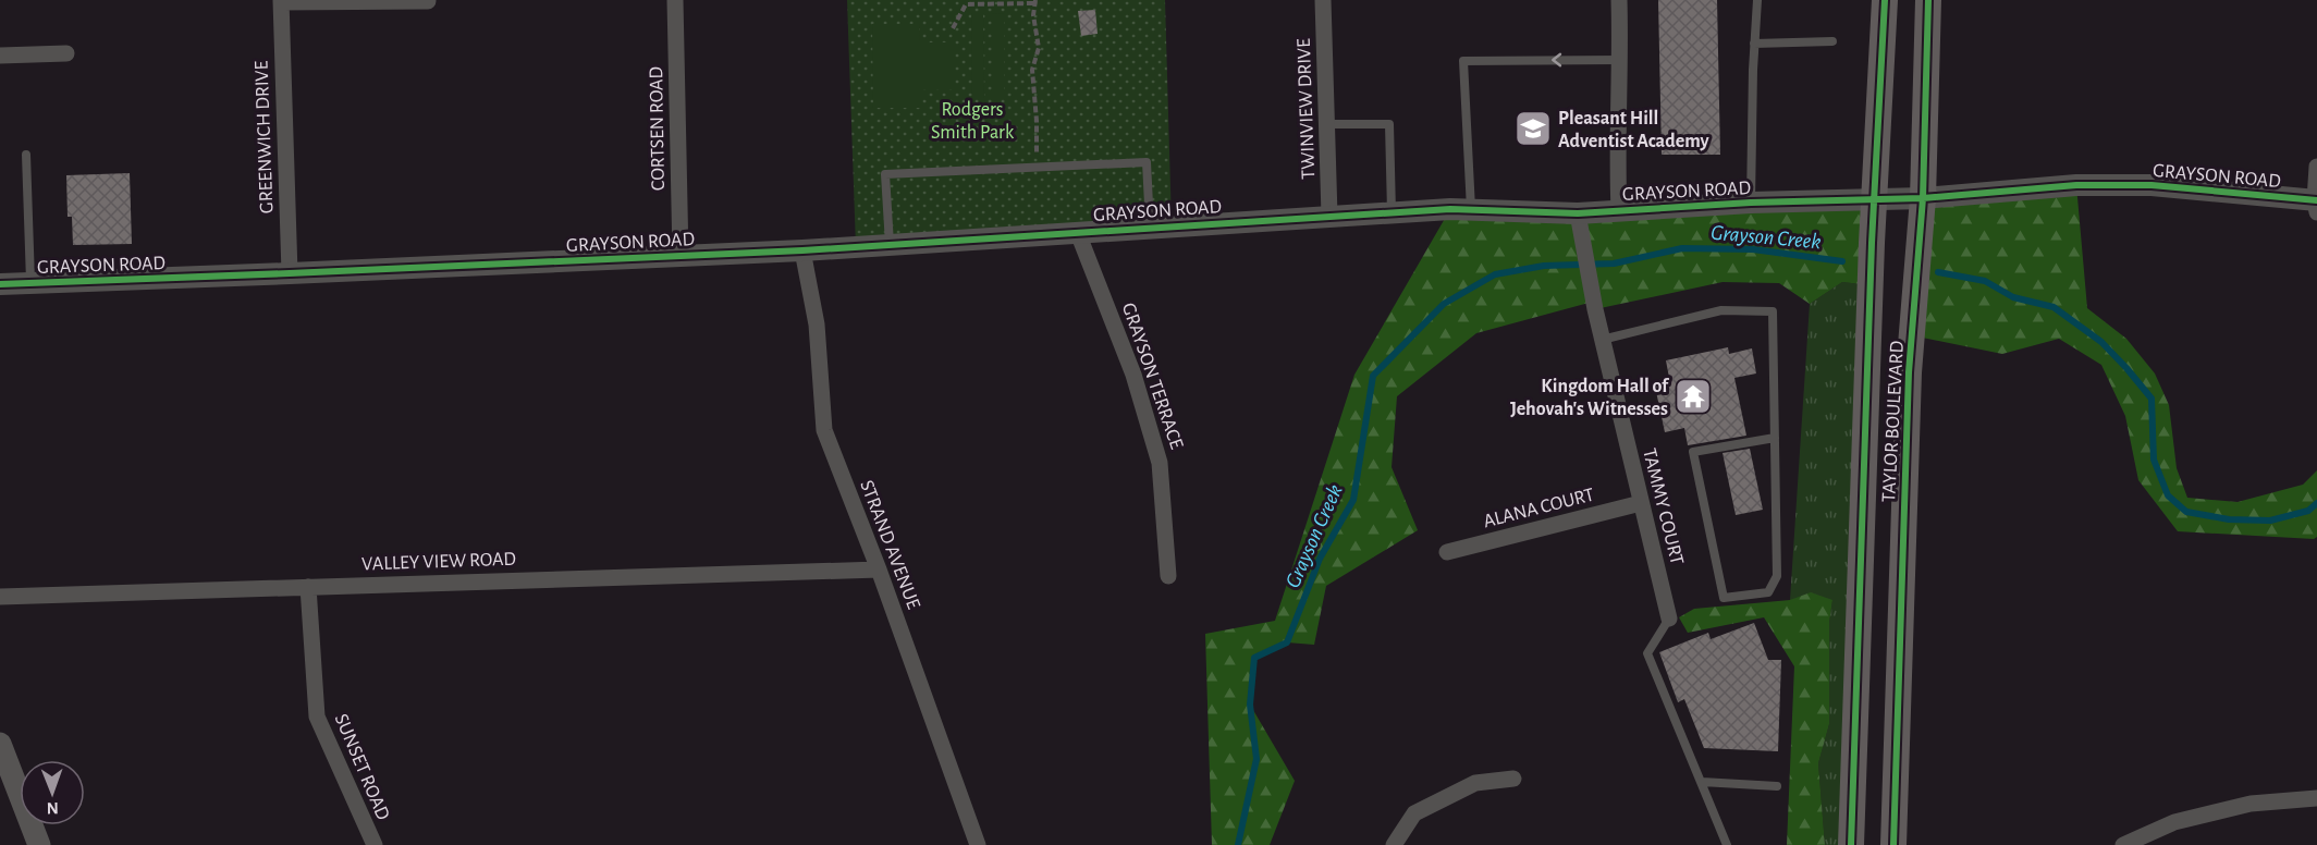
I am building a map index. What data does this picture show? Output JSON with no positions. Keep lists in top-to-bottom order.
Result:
{
  "streets": {
    "main road": ["TAYLOR BOULEVARD"],
    "street": [
      "TWINVIEW DRIVE",
      "CORTSEN ROAD",
      "GREENWICH DRIVE",
      "GRAYSON ROAD",
      "GRAYSON TERRACE",
      "TAMMY COURT",
      "ALANA COURT",
      "STRAND AVENUE",
      "VALLEY VIEW ROAD",
      "SUNSET ROAD"
    ]
  },
  "crossings": [
    ["TWINVIEW DRIVE", "GRAYSON ROAD"],
    ["CORTSEN ROAD", "GRAYSON ROAD"],
    ["GREENWICH DRIVE", "GRAYSON ROAD"],
    ["GRAYSON ROAD", "GRAYSON TERRACE"],
    ["GRAYSON ROAD", "TAYLOR BOULEVARD"],
    ["GRAYSON ROAD", "TAMMY COURT"],
    ["GRAYSON ROAD", "STRAND AVENUE"],
    ["TAMMY COURT", "ALANA COURT"],
    ["STRAND AVENUE", "VALLEY VIEW ROAD"],
    ["VALLEY VIEW ROAD", "SUNSET ROAD"]
  ],
  "water": ["Grayson Creek"],
  "parks": ["Rodgers Smith Park"],
  "places": {
    "school or university": ["Pleasant Hill Adventist Academy"],
    "temple": ["Kingdom Hall of Jehovah's Witnesses"]
  },
  "north": "bottom"
}
